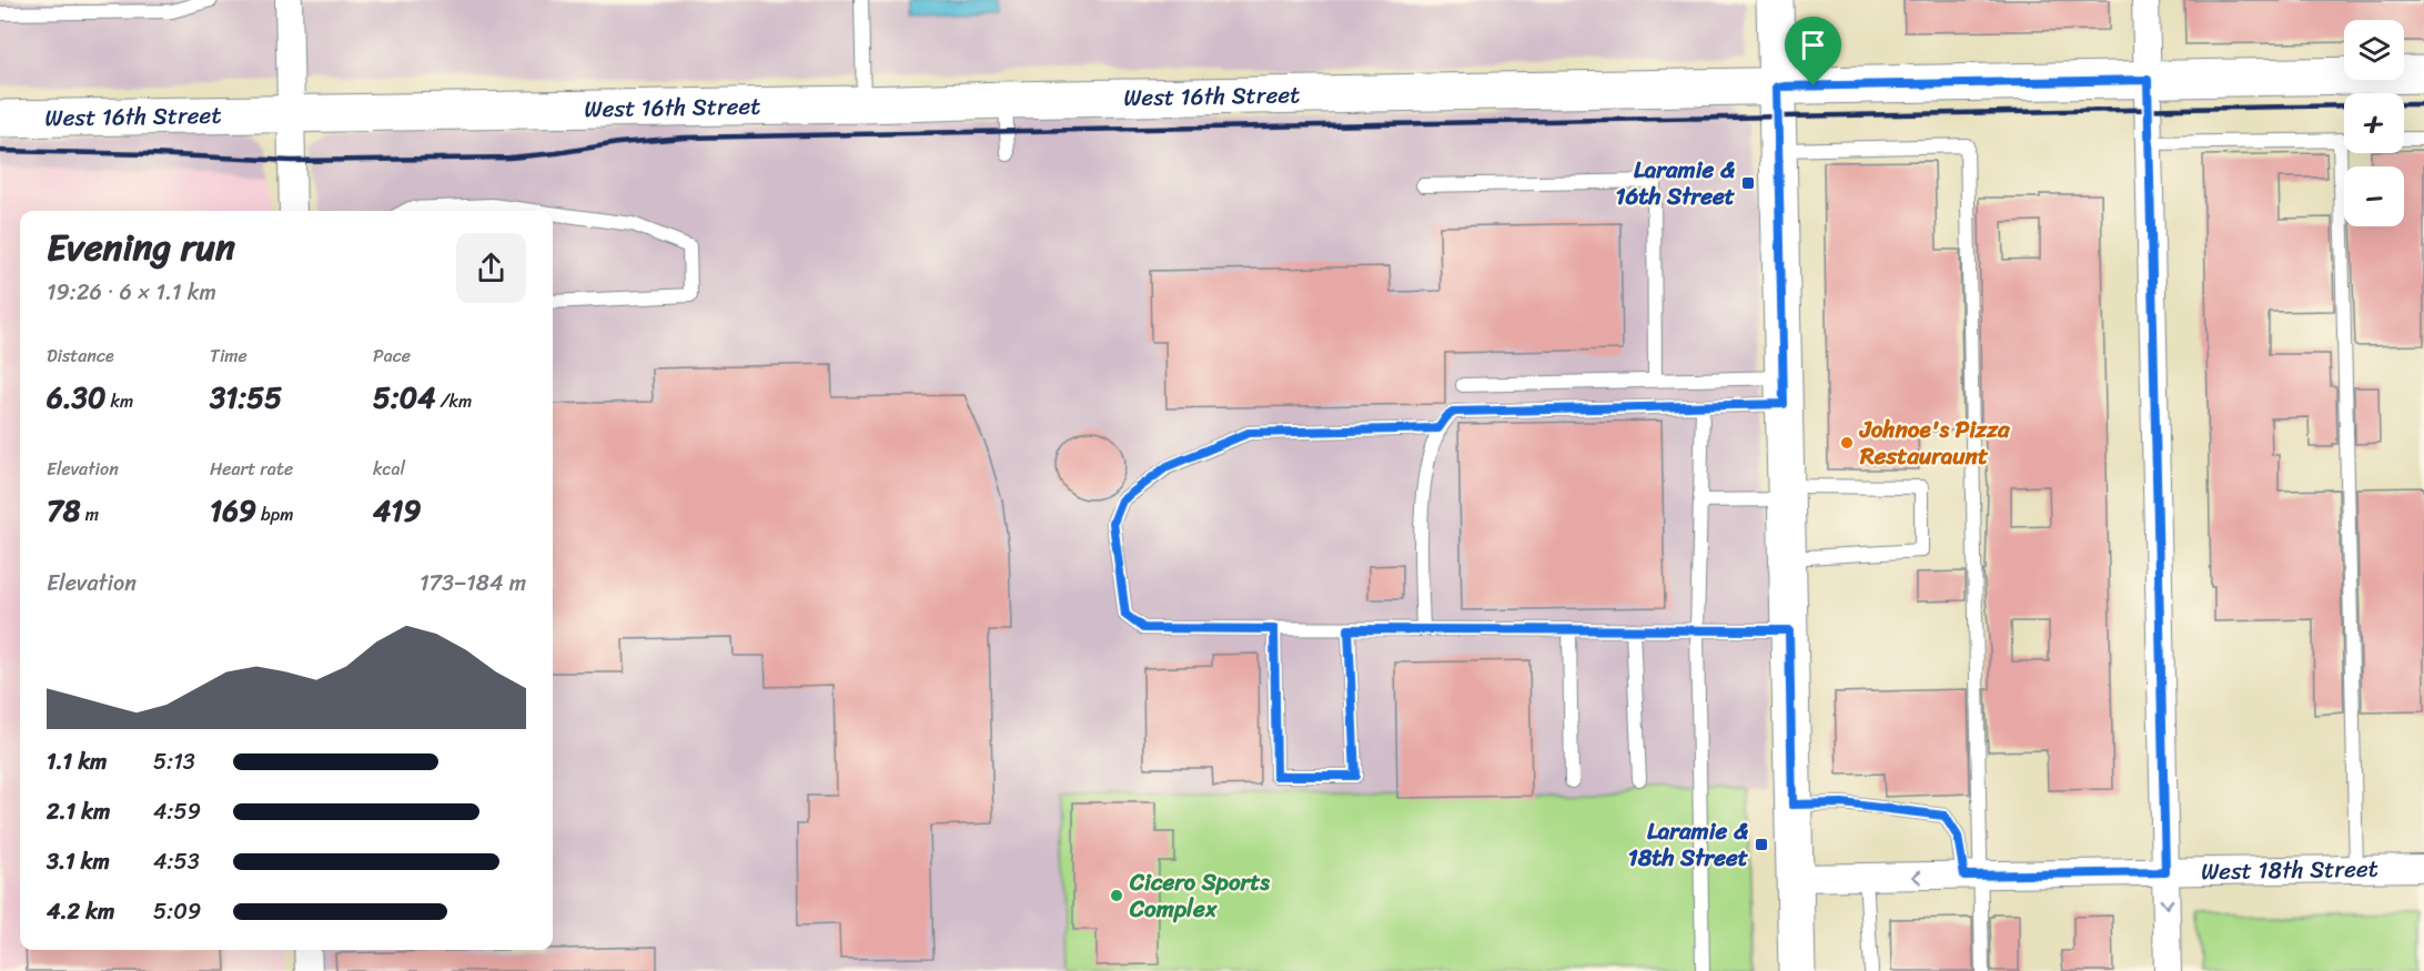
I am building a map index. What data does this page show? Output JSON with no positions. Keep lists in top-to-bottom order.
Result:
{
  "streets": {
    "street": ["West 16th Street", "West 18th Street"]
  },
  "places": {
    "transit": ["Laramie & 16th Street", "Laramie & 18th Street"],
    "other": ["Johnoe's Pizza Restauraunt", "Cicero Sports Complex"]
  },
  "page": {
    "map_buttons": ["+", "−"],
    "heading": ["Evening run", "19:26 · 6 × 1.1 km"],
    "stats": [
      ["Distance", "6.30 km"],
      ["Time", "31:55"],
      ["Pace", "5:04 /km"],
      ["Elevation", "78 m"],
      ["Heart rate", "169 bpm"],
      ["kcal", "419"]
    ],
    "chart": ["Elevation", "173–184 m"],
    "list": [
      {
        "name": "1.1 km",
        "note": "5:13"
      },
      {
        "name": "2.1 km",
        "note": "4:59"
      },
      {
        "name": "3.1 km",
        "note": "4:53"
      },
      {
        "name": "4.2 km",
        "note": "5:09"
      }
    ]
  }
}
